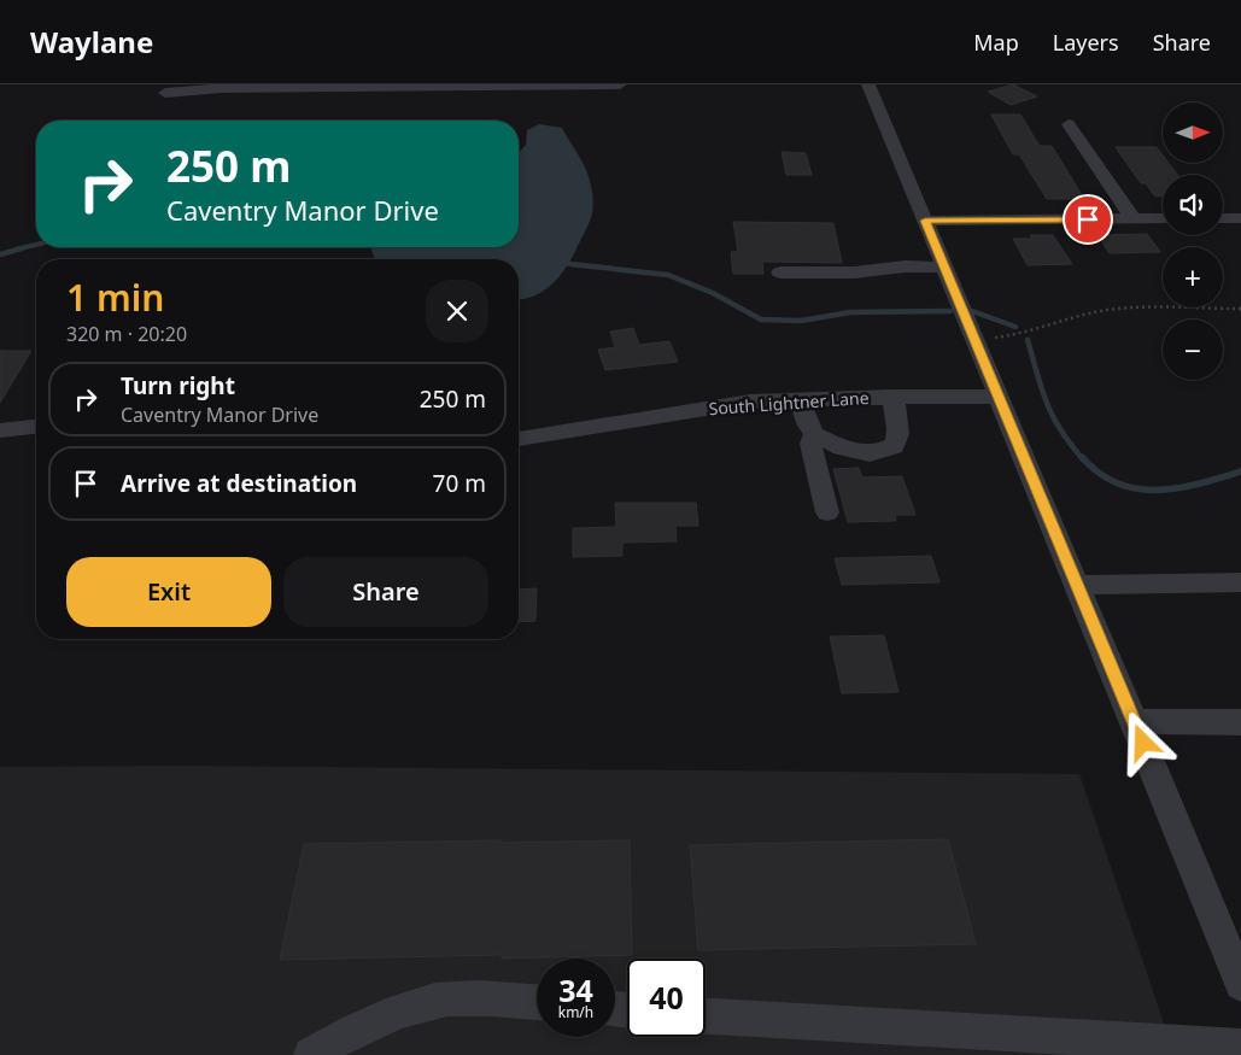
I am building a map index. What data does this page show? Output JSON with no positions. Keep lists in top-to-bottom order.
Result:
{
  "streets": {
    "street": ["South Lightner Lane"]
  },
  "north": "right",
  "page": {
    "header": "Waylane",
    "nav": ["Map", "Layers", "Share"],
    "map_buttons": ["+", "−"],
    "turn": ["250 m", "Caventry Manor Drive"],
    "heading": ["1 min", "320 m · 20:20"],
    "list": [
      {
        "name": "Turn right",
        "note": "Caventry Manor Drive",
        "value": "250 m"
      },
      {
        "name": "Arrive at destination",
        "value": "70 m"
      }
    ],
    "buttons": ["Exit", "Share"],
    "speed": "34 km/h",
    "limit": "40"
  }
}
